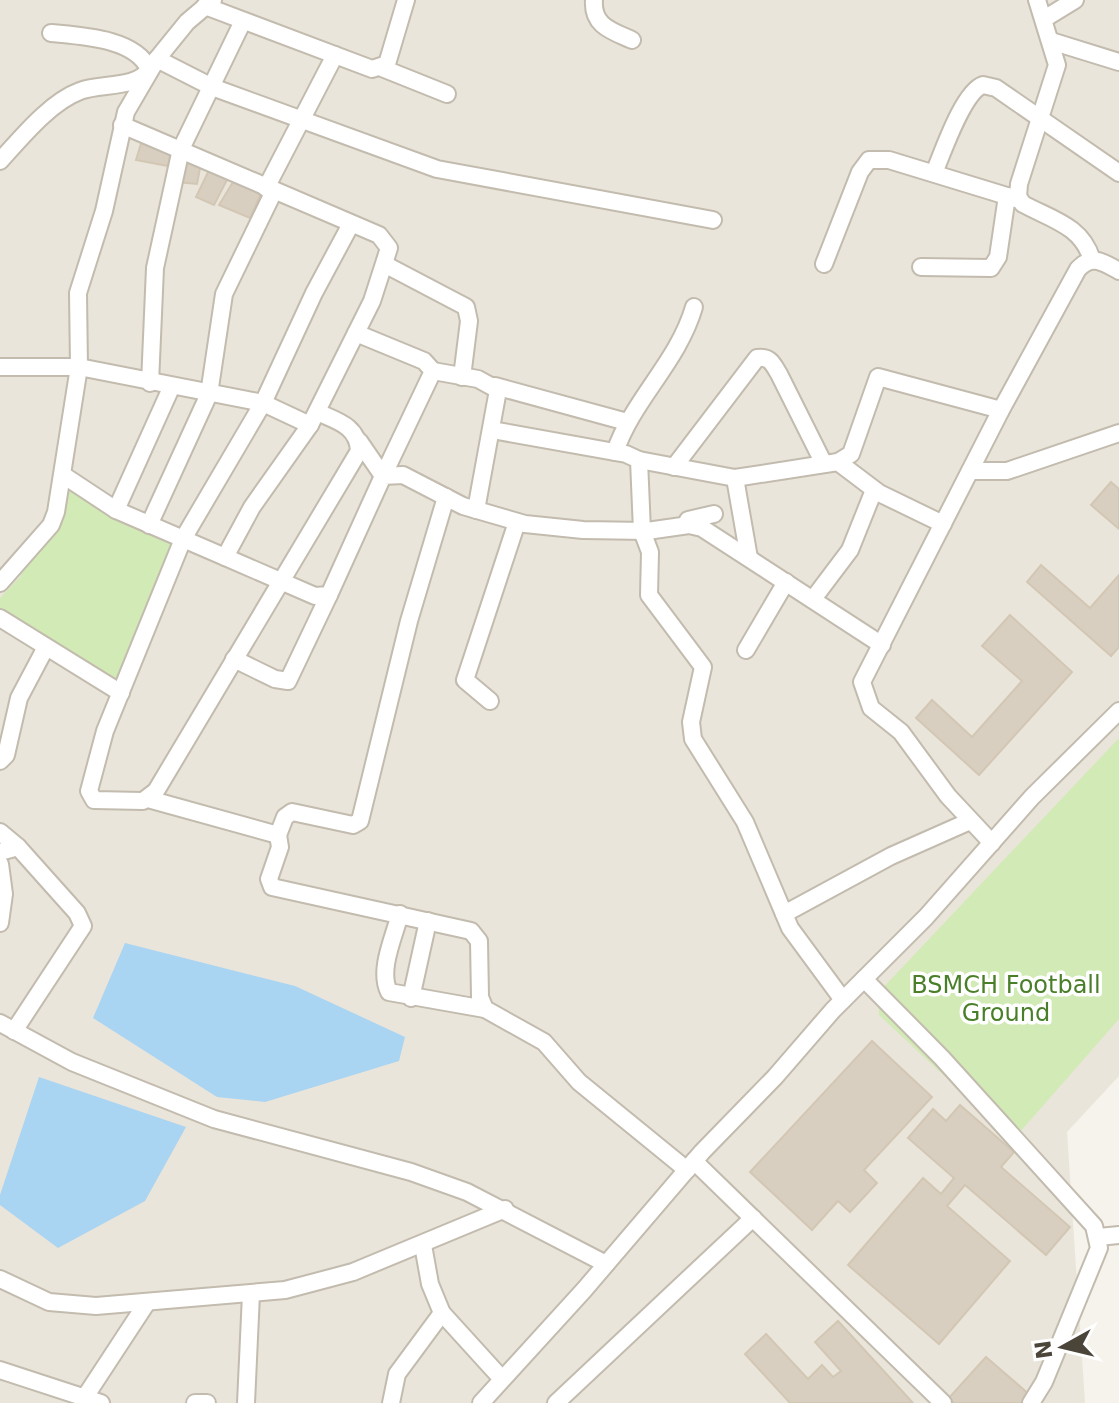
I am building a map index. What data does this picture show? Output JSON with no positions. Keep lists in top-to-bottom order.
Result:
{
  "parks": ["BSMCH Football Ground"],
  "north": "left"
}
